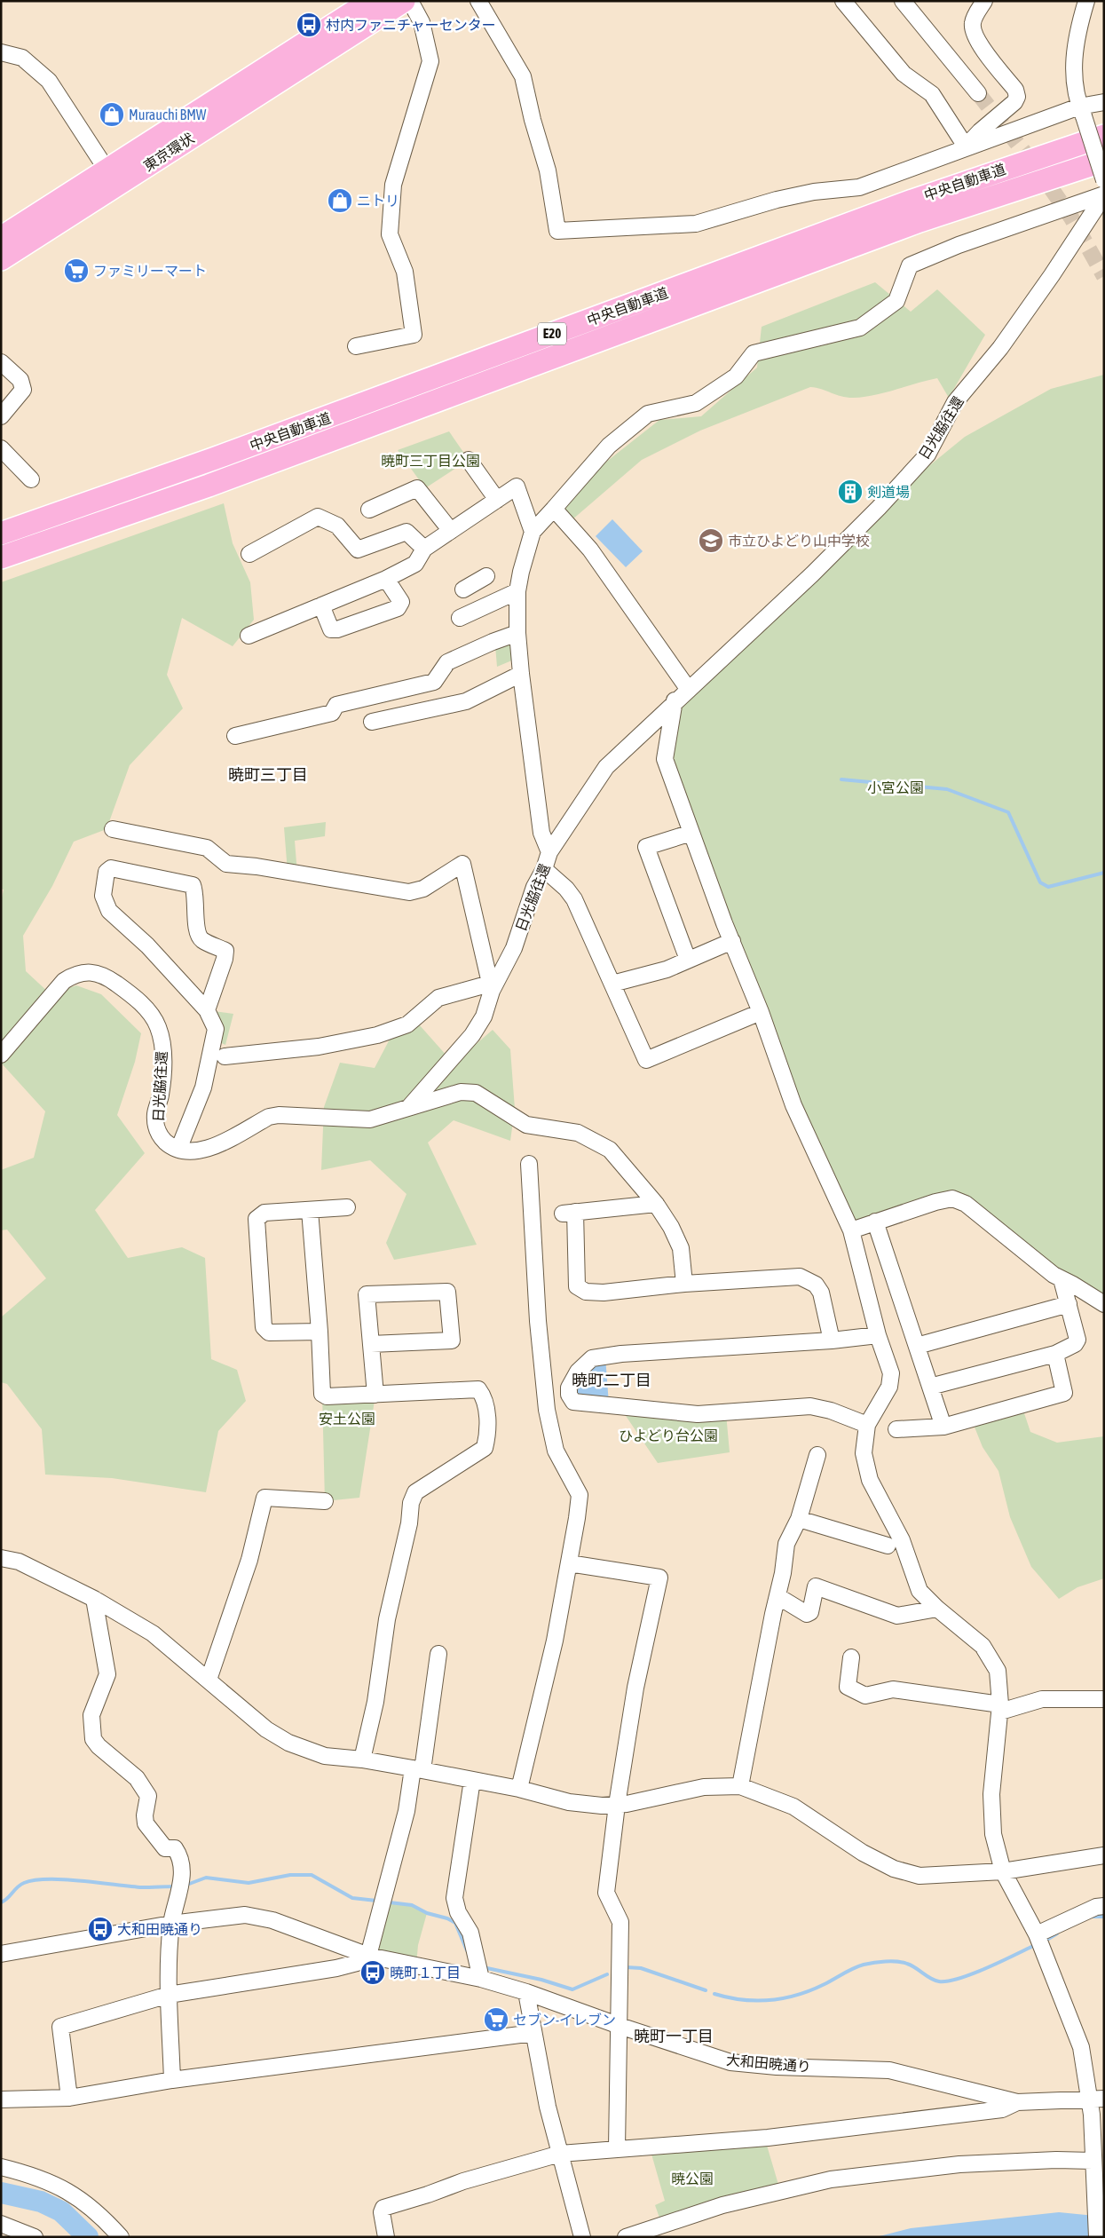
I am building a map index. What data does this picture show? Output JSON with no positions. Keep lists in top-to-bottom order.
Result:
{
  "streets": {
    "highway": ["東京環状", "中央自動車道", "E20"],
    "street": ["日光脇往還", "大和田暁通り"]
  },
  "districts": ["暁町三丁目", "暁町二丁目", "暁町一丁目"],
  "parks": [
    "暁町三丁目公園",
    "小宮公園",
    "安土公園",
    "ひよどり台公園",
    "暁公園"
  ],
  "places": {
    "bus stop": ["村内ファニチャーセンター", "大和田暁通り", "暁町１丁目"],
    "shop": ["Murauchi BMW", "ニトリ"],
    "supermarket": ["ファミリーマート", "セブン-イレブン"],
    "building": ["剣道場"],
    "school or university": ["市立ひよどり山中学校"]
  }
}
